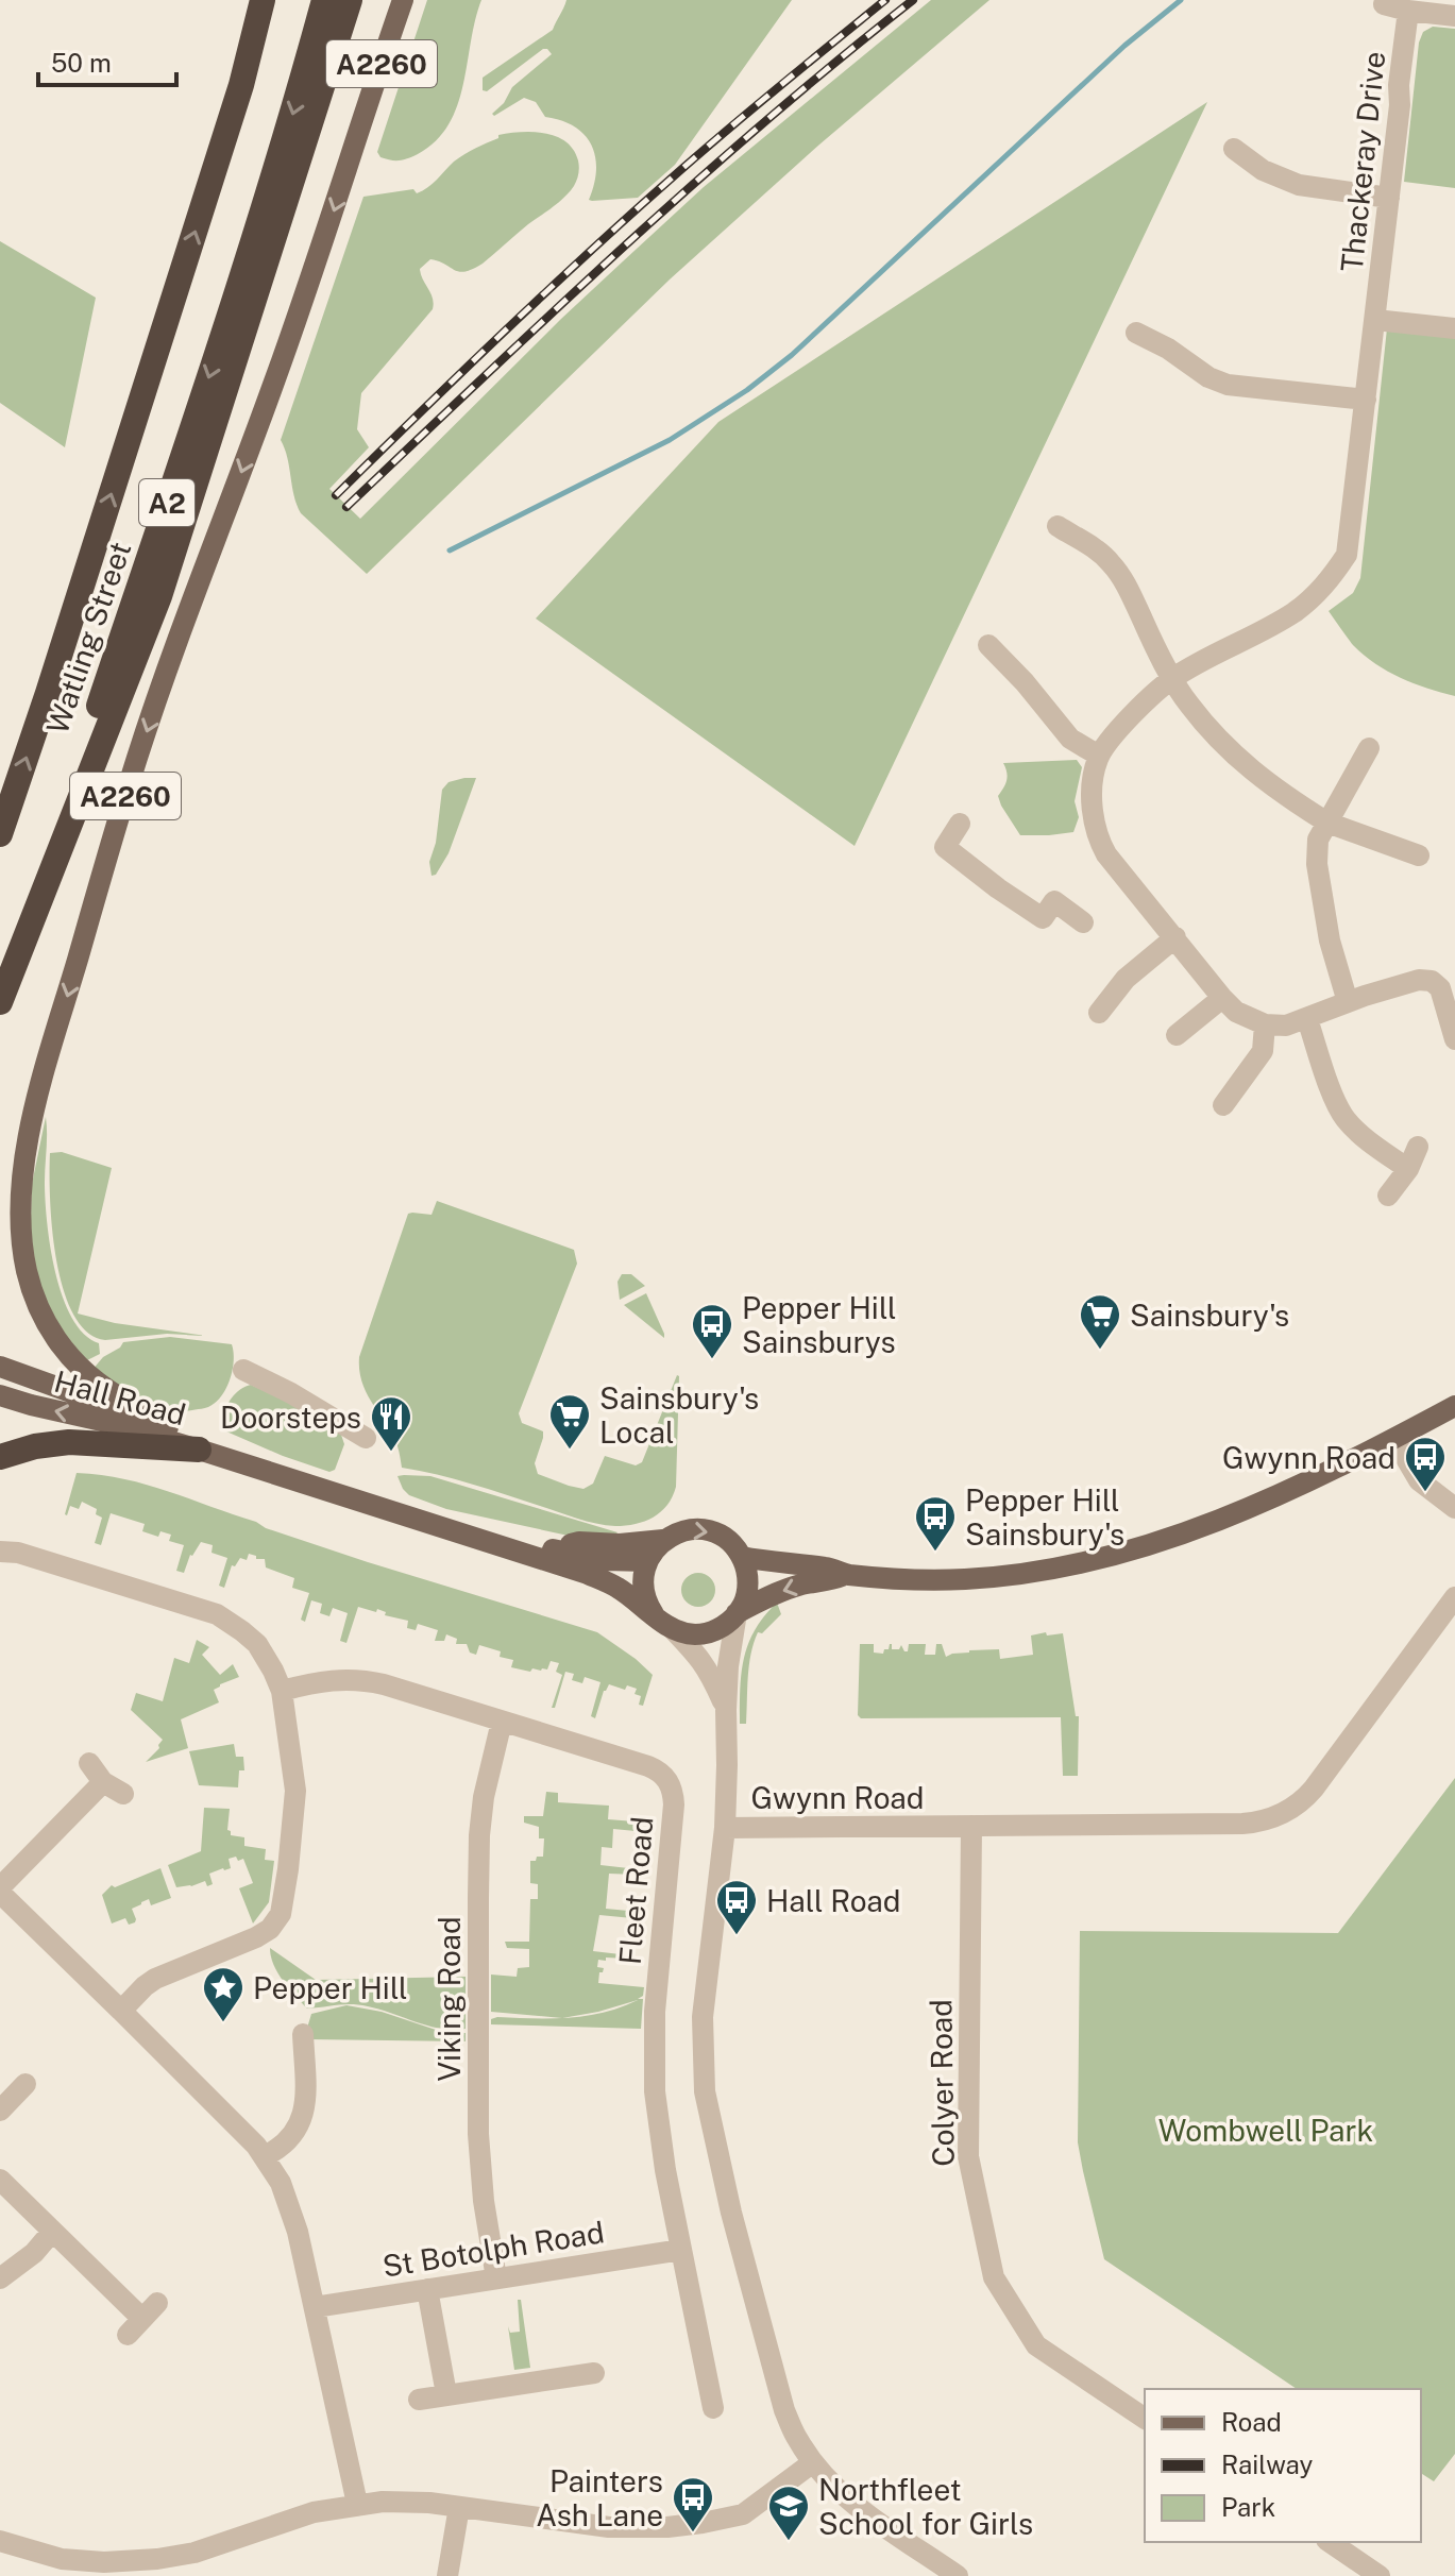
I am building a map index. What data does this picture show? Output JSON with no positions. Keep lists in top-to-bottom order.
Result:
{
  "streets": {
    "highway": ["A2", "Watling Street"],
    "main road": ["A2260", "Hall Road"],
    "street": [
      "Thackeray Drive",
      "Gwynn Road",
      "Fleet Road",
      "Viking Road",
      "Colyer Road",
      "St Botolph Road"
    ]
  },
  "crossings": [
    ["A2260", "Hall Road"],
    ["Hall Road", "Gwynn Road"],
    ["Gwynn Road", "Colyer Road"],
    ["Fleet Road", "Viking Road"],
    ["Fleet Road", "St Botolph Road"],
    ["Viking Road", "St Botolph Road"]
  ],
  "parks": ["Wombwell Park"],
  "places": {
    "supermarket": ["Sainsbury's", "Sainsbury's Local"],
    "bus stop": [
      "Pepper Hill Sainsburys",
      "Gwynn Road",
      "Pepper Hill Sainsbury's",
      "Hall Road",
      "Painters Ash Lane"
    ],
    "restaurant": ["Doorsteps"],
    "place": ["Pepper Hill"],
    "school or university": ["Northfleet School for Girls"]
  },
  "legend": ["Road", "Railway", "Park"],
  "scale_bar": "50 m"
}
